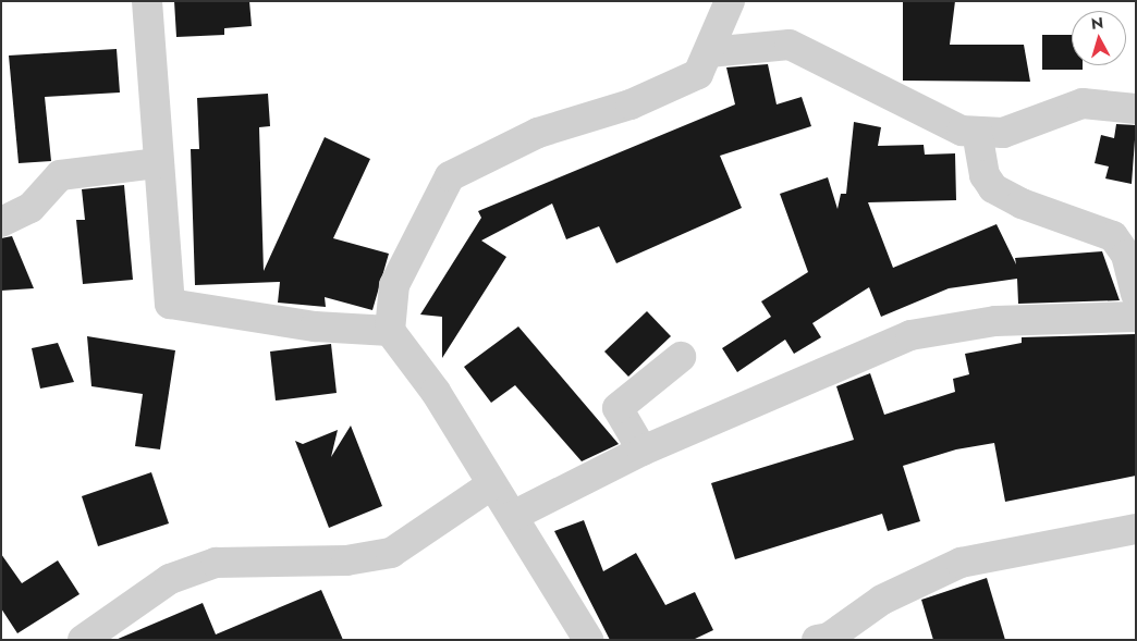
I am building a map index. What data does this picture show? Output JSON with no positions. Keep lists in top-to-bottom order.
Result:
{
  "north": "top"
}
